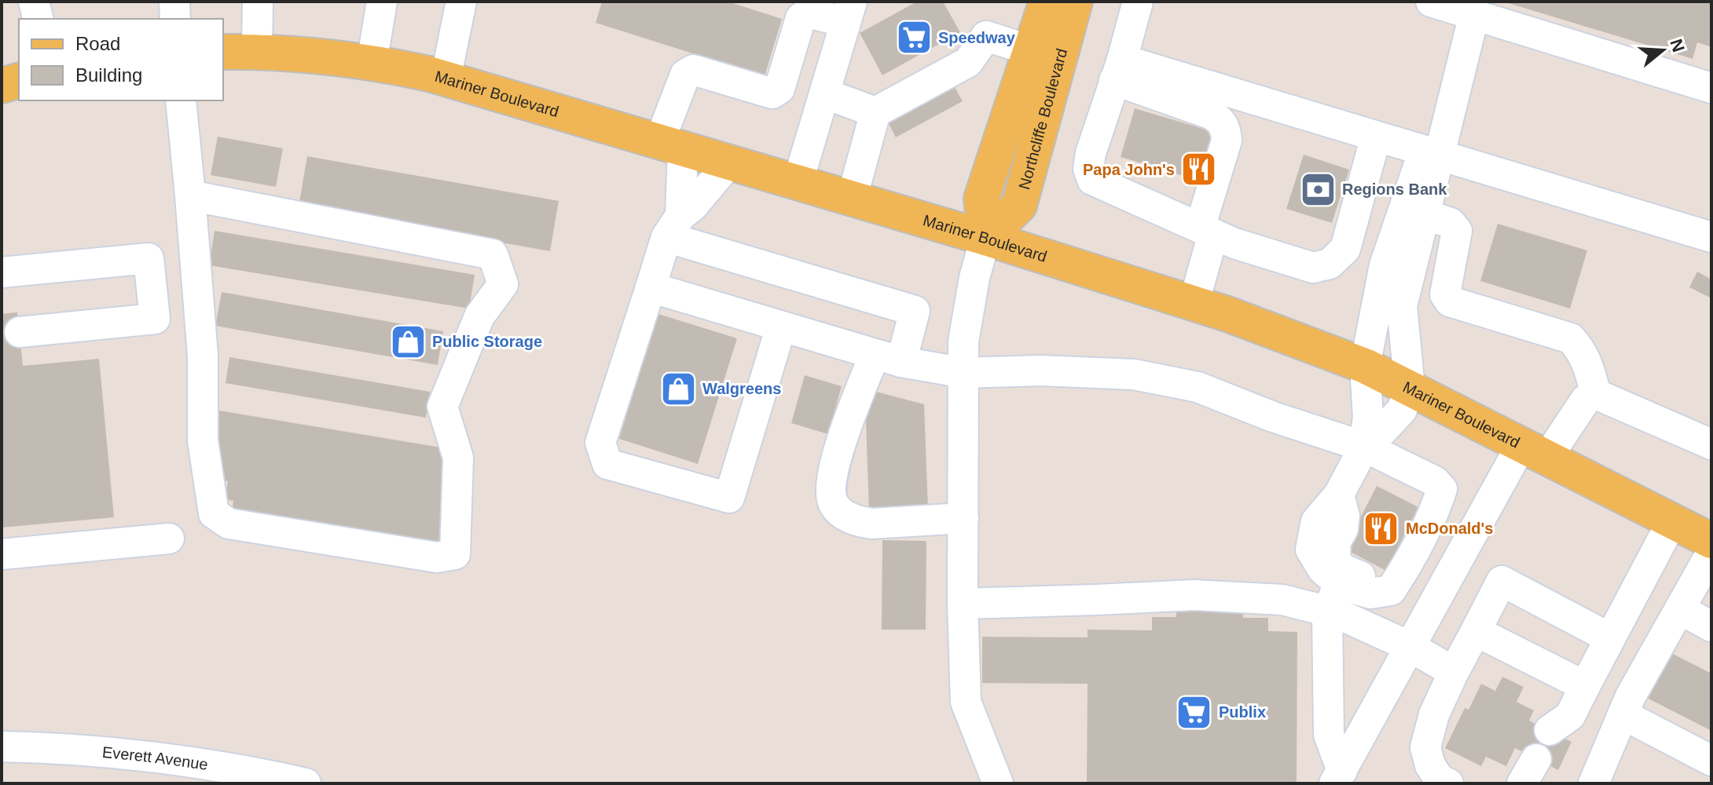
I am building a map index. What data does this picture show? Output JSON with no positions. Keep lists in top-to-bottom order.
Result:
{
  "streets": {
    "main road": ["Mariner Boulevard", "Northcliffe Boulevard"],
    "street": ["Everett Avenue"]
  },
  "crossings": [
    ["Mariner Boulevard", "Northcliffe Boulevard"]
  ],
  "places": {
    "supermarket": ["Speedway", "Publix"],
    "restaurant": ["Papa John's", "McDonald's"],
    "bank": ["Regions Bank"],
    "shop": ["Public Storage", "Walgreens"]
  },
  "legend": ["Road", "Building"],
  "north": "right"
}
